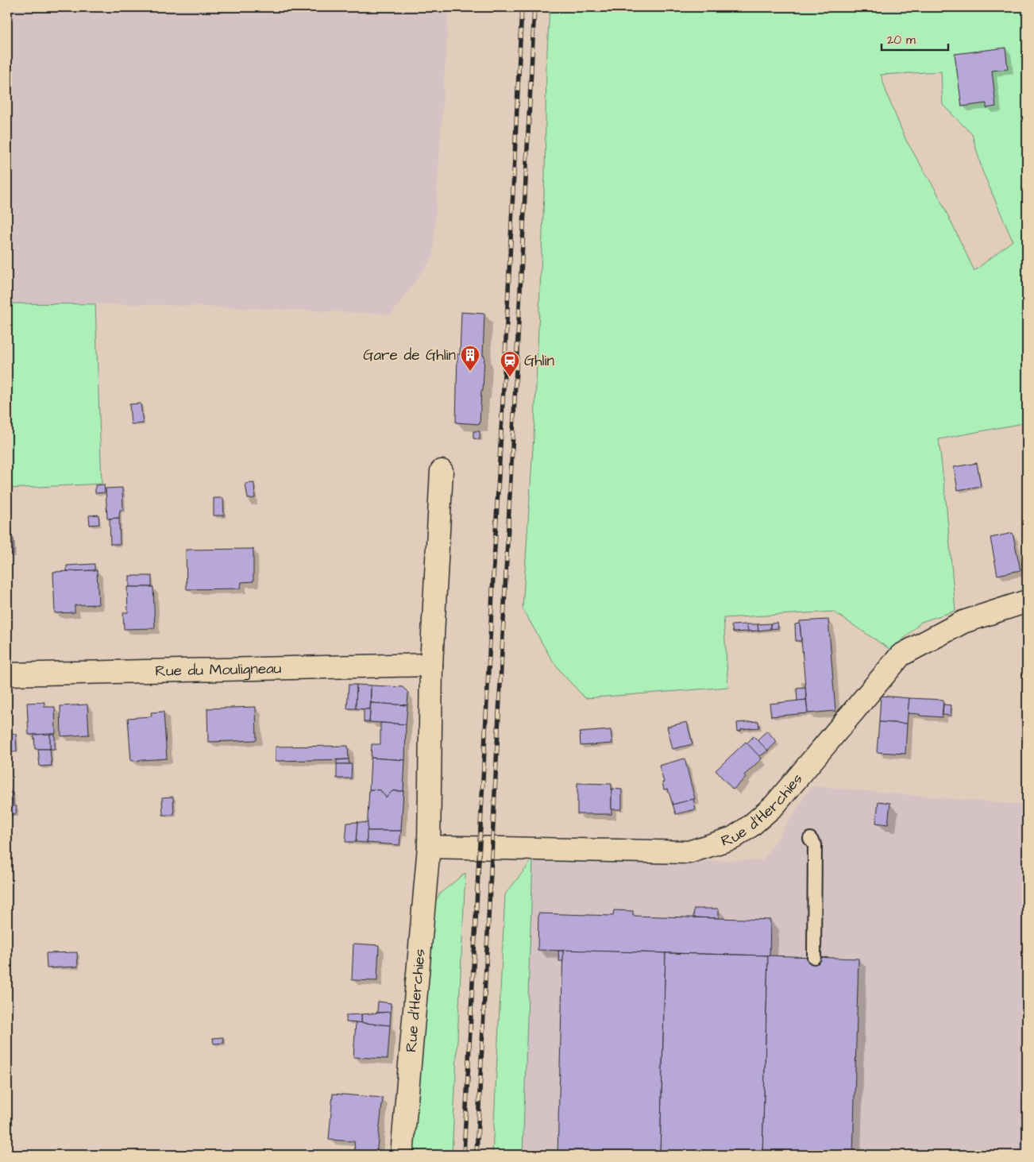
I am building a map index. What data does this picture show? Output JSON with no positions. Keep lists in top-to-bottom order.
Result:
{
  "streets": {
    "street": ["Rue du Mouligneau", "Rue d'Herchies"]
  },
  "crossings": [
    ["Rue du Mouligneau", "Rue d'Herchies"]
  ],
  "places": {
    "building": ["Gare de Ghlin"],
    "station": ["Ghlin"]
  },
  "scale_bar": "20 m"
}
